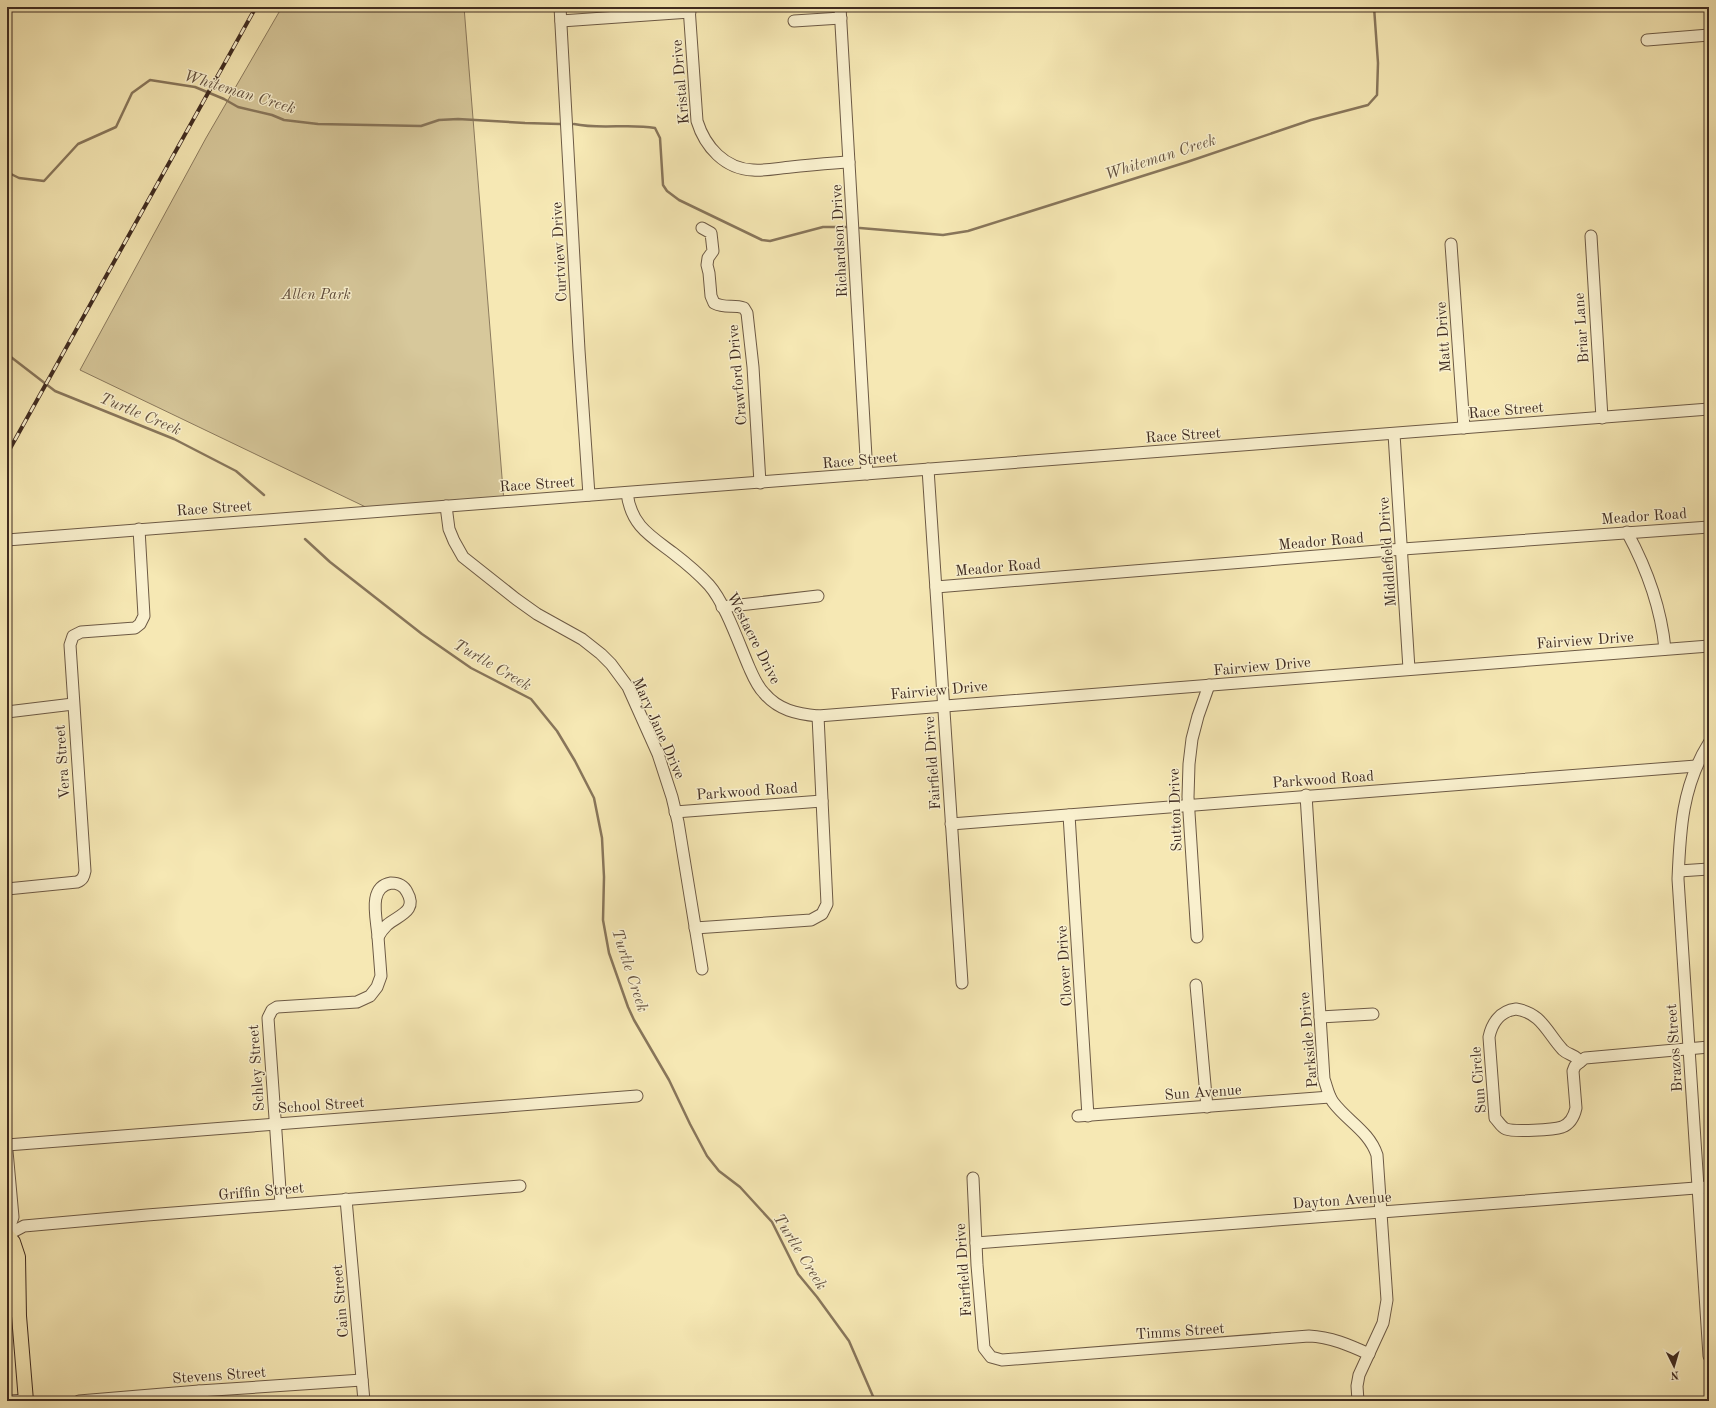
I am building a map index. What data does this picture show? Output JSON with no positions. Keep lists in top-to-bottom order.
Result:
{
  "streets": {
    "street": [
      "Kristal Drive",
      "Richardson Drive",
      "Curtview Drive",
      "Briar Lane",
      "Matt Drive",
      "Crawford Drive",
      "Race Street",
      "Meador Road",
      "Middlefield Drive",
      "Westacre Drive",
      "Fairview Drive",
      "Mary Jane Drive",
      "Vera Street",
      "Fairfield Drive",
      "Parkwood Road",
      "Sutton Drive",
      "Clover Drive",
      "Parkside Drive",
      "Brazos Street",
      "Schley Street",
      "Sun Circle",
      "Sun Avenue",
      "School Street",
      "Griffin Street",
      "Dayton Avenue",
      "Cain Street",
      "Timms Street",
      "Stevens Street"
    ]
  },
  "crossings": [
    ["Kristal Drive", "Richardson Drive"],
    ["Richardson Drive", "Race Street"],
    ["Curtview Drive", "Race Street"],
    ["Briar Lane", "Race Street"],
    ["Matt Drive", "Race Street"],
    ["Crawford Drive", "Race Street"],
    ["Race Street", "Middlefield Drive"],
    ["Race Street", "Westacre Drive"],
    ["Race Street", "Mary Jane Drive"],
    ["Race Street", "Vera Street"],
    ["Race Street", "Fairfield Drive"],
    ["Meador Road", "Middlefield Drive"],
    ["Meador Road", "Fairfield Drive"],
    ["Middlefield Drive", "Fairview Drive"],
    ["Westacre Drive", "Fairview Drive"],
    ["Fairview Drive", "Fairfield Drive"],
    ["Fairview Drive", "Sutton Drive"],
    ["Mary Jane Drive", "Parkwood Road"],
    ["Fairfield Drive", "Parkwood Road"],
    ["Fairfield Drive", "Dayton Avenue"],
    ["Fairfield Drive", "Timms Street"],
    ["Parkwood Road", "Sutton Drive"],
    ["Parkwood Road", "Clover Drive"],
    ["Parkwood Road", "Parkside Drive"],
    ["Parkwood Road", "Brazos Street"],
    ["Clover Drive", "Sun Avenue"],
    ["Parkside Drive", "Sun Avenue"],
    ["Parkside Drive", "Dayton Avenue"],
    ["Parkside Drive", "Timms Street"],
    ["Brazos Street", "Dayton Avenue"],
    ["Schley Street", "School Street"],
    ["Schley Street", "Griffin Street"],
    ["Griffin Street", "Cain Street"],
    ["Cain Street", "Stevens Street"]
  ],
  "water": ["Whiteman Creek", "Turtle Creek"],
  "parks": ["Allen Park"],
  "north": "bottom"
}
